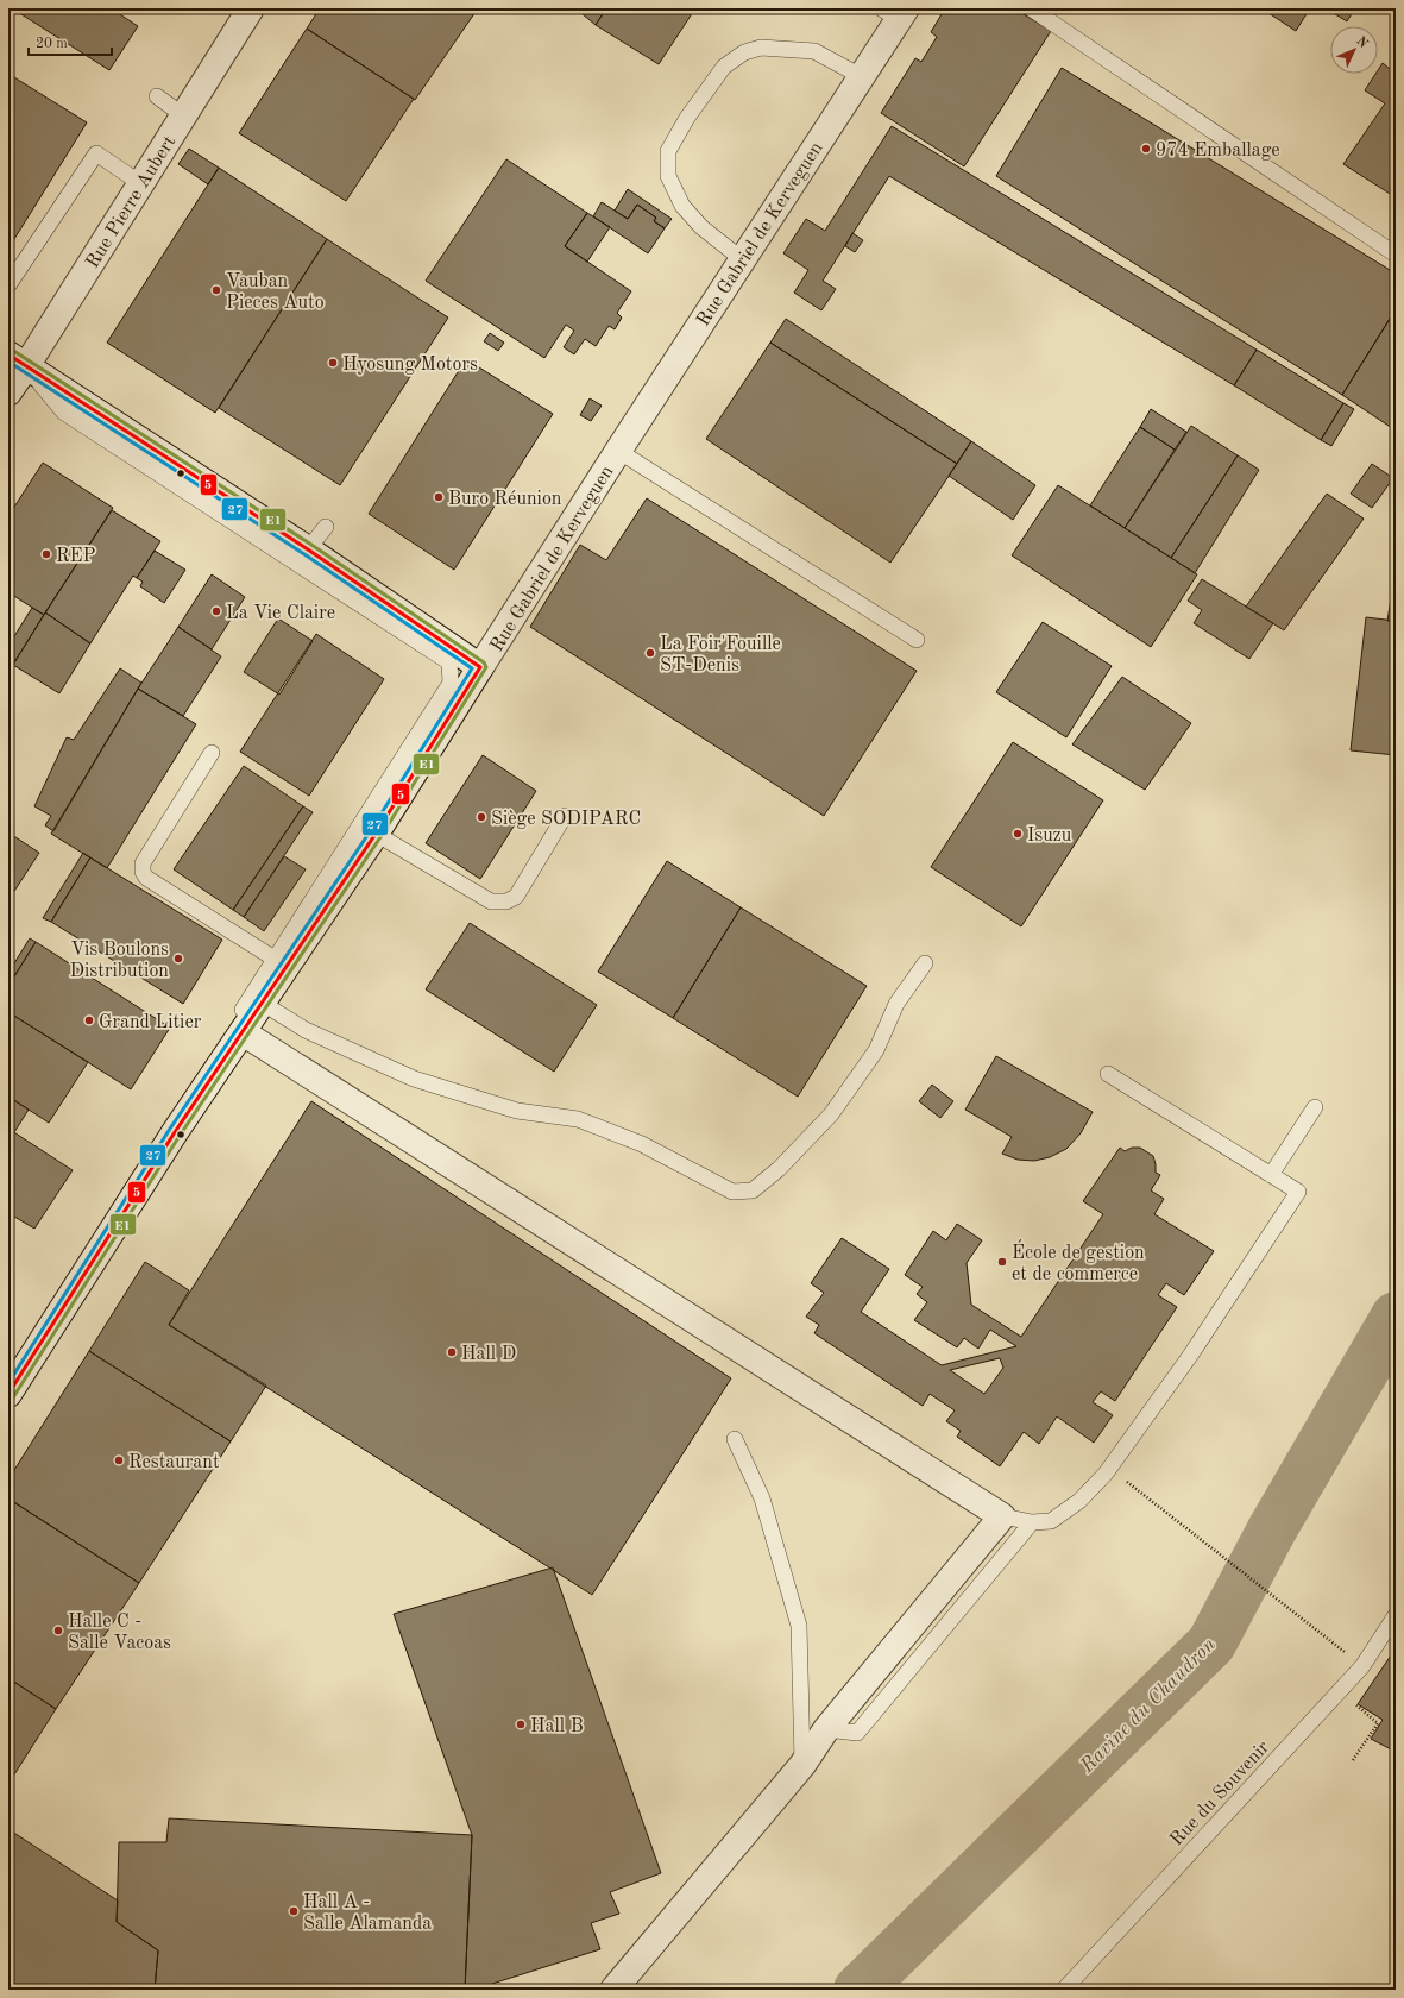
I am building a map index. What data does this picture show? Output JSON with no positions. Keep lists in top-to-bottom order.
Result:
{
  "streets": {
    "street": ["Rue Pierre Aubert", "Rue Gabriel de Kerveguen"],
    "lane": ["Rue du Souvenir"]
  },
  "water": ["Ravine du Chaudron"],
  "places": [
    "974 Emballage",
    "Vauban Pieces Auto",
    "Hyosung Motors",
    "Buro Réunion",
    "REP",
    "La Vie Claire",
    "La Foir'Fouille ST-Denis",
    "Siège SODIPARC",
    "Isuzu",
    "Vis Boulons Distribution",
    "Grand Litier",
    "École de gestion et de commerce",
    "Hall D",
    "Restaurant",
    "Halle C - Salle Vacoas",
    "Hall B",
    "Hall A - Salle Alamanda"
  ],
  "lines": ["transit line E1", "transit line 5", "transit line 27"],
  "scale_bar": "20 m",
  "north": "top right"
}
